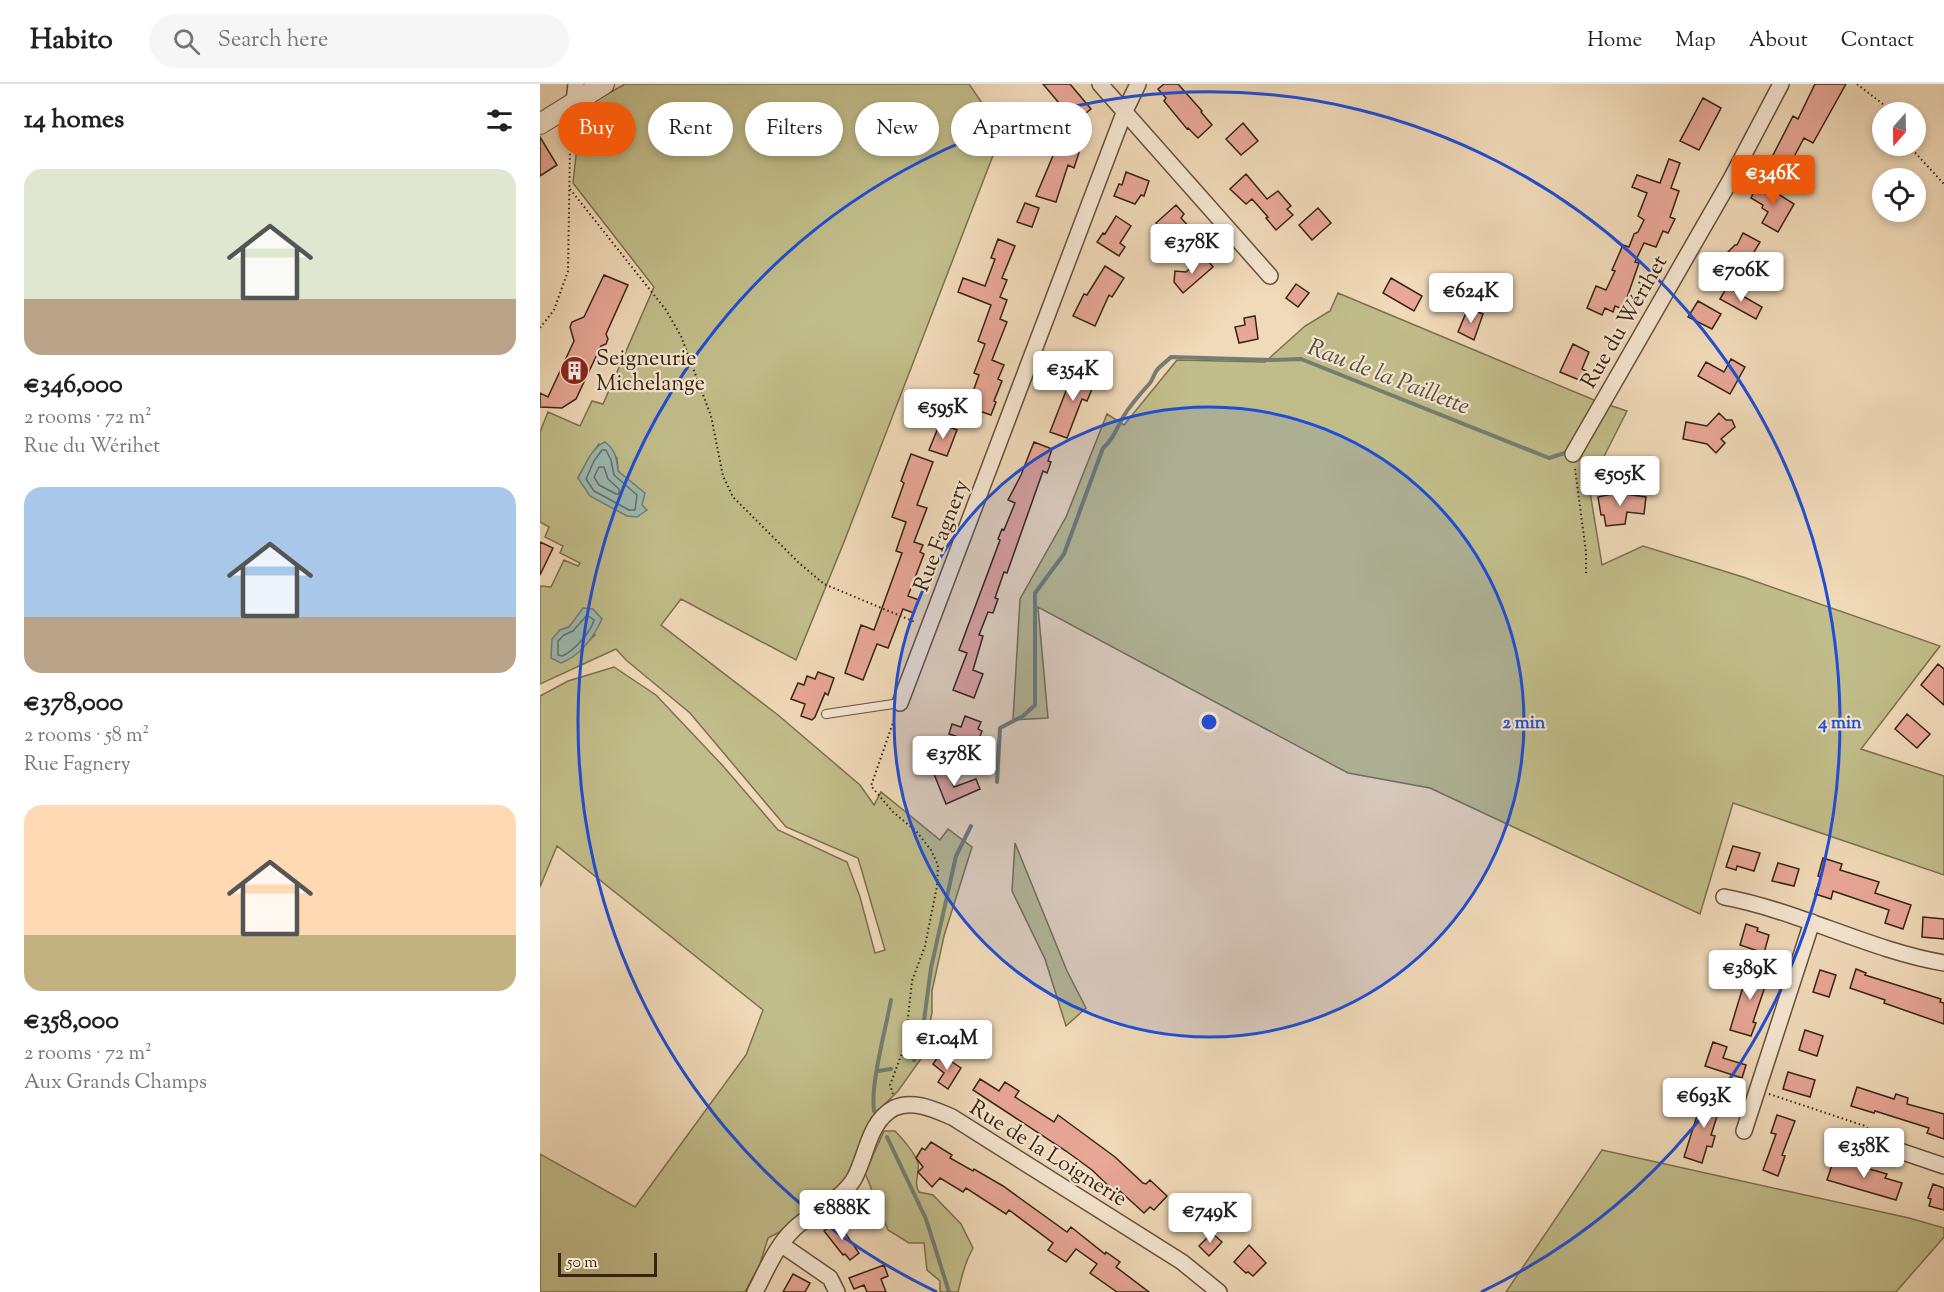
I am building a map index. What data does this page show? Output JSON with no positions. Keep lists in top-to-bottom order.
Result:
{
  "streets": {
    "street": ["Rue du Wérihet", "Rue Fagnery", "Rue de la Loignerie"]
  },
  "water": ["Rau de la Paillette"],
  "places": {
    "building": ["Seigneurie Michelange"]
  },
  "scale_bar": "50 m",
  "north": "bottom",
  "page": {
    "header": "Habito",
    "search": "Search here",
    "nav": [
      "Home",
      "Map",
      "About",
      "Contact"
    ],
    "heading": "14 homes",
    "chip": [
      "Buy",
      "Rent",
      "Filters",
      "New",
      "Apartment"
    ],
    "price": [
      "€346K",
      "€378K",
      "€706K",
      "€624K",
      "€354K",
      "€595K",
      "€505K",
      "€378K",
      "€389K",
      "€1.04M",
      "€693K",
      "€358K",
      "€888K",
      "€749K"
    ],
    "list": [
      {
        "name": "€346,000",
        "note": "2 rooms · 72 m² · Rue du Wérihet"
      },
      {
        "name": "€378,000",
        "note": "2 rooms · 58 m² · Rue Fagnery"
      },
      {
        "name": "€358,000",
        "note": "2 rooms · 72 m² · Aux Grands Champs"
      }
    ],
    "scale": "50 m"
  },
  "rings": ["2 min", "4 min"]
}
